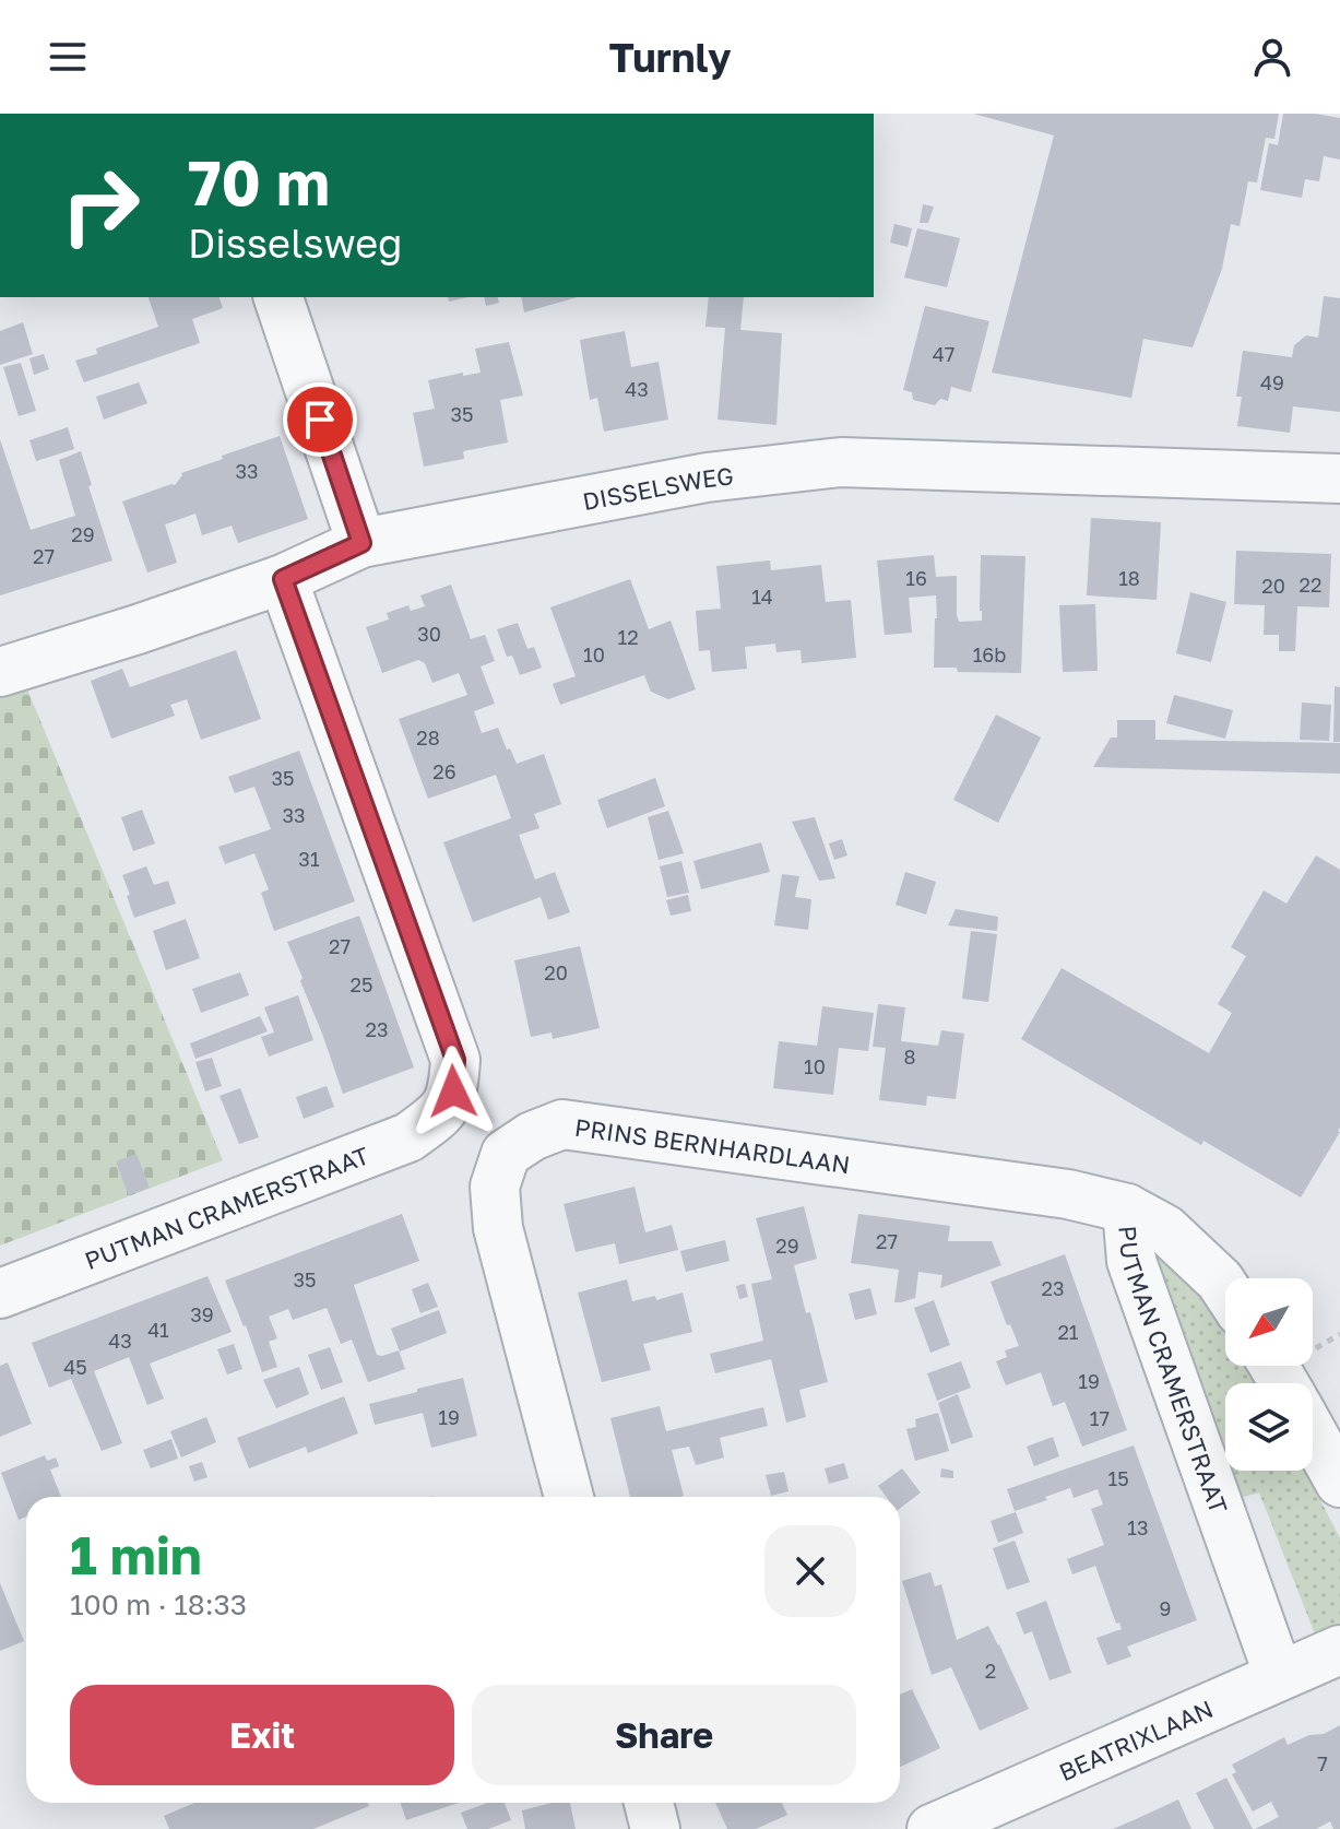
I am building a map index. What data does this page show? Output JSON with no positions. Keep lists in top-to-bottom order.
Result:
{
  "streets": {
    "street": [
      "DISSELSWEG",
      "PRINS BERNHARDLAAN",
      "PUTMAN CRAMERSTRAAT",
      "BEATRIXLAAN"
    ]
  },
  "crossings": [
    ["DISSELSWEG", "PUTMAN CRAMERSTRAAT"],
    ["PRINS BERNHARDLAAN", "PUTMAN CRAMERSTRAAT"],
    ["PUTMAN CRAMERSTRAAT", "BEATRIXLAAN"]
  ],
  "house_numbers": [
    "47",
    "49",
    "43",
    "35",
    "33",
    "29",
    "27",
    "16",
    "18",
    "22",
    "20",
    "14",
    "30",
    "12",
    "10",
    "16b",
    "28",
    "26",
    "35",
    "33",
    "31",
    "27",
    "20",
    "25",
    "23",
    "8",
    "10",
    "27",
    "29",
    "35",
    "23",
    "39",
    "41",
    "21",
    "43",
    "45",
    "19",
    "19",
    "17",
    "15",
    "13",
    "9",
    "2",
    "7"
  ],
  "north": "bottom left",
  "page": {
    "header": "Turnly",
    "turn": ["70 m", "Disselsweg"],
    "heading": ["1 min", "100 m · 18:33"],
    "buttons": ["Exit", "Share"]
  }
}
